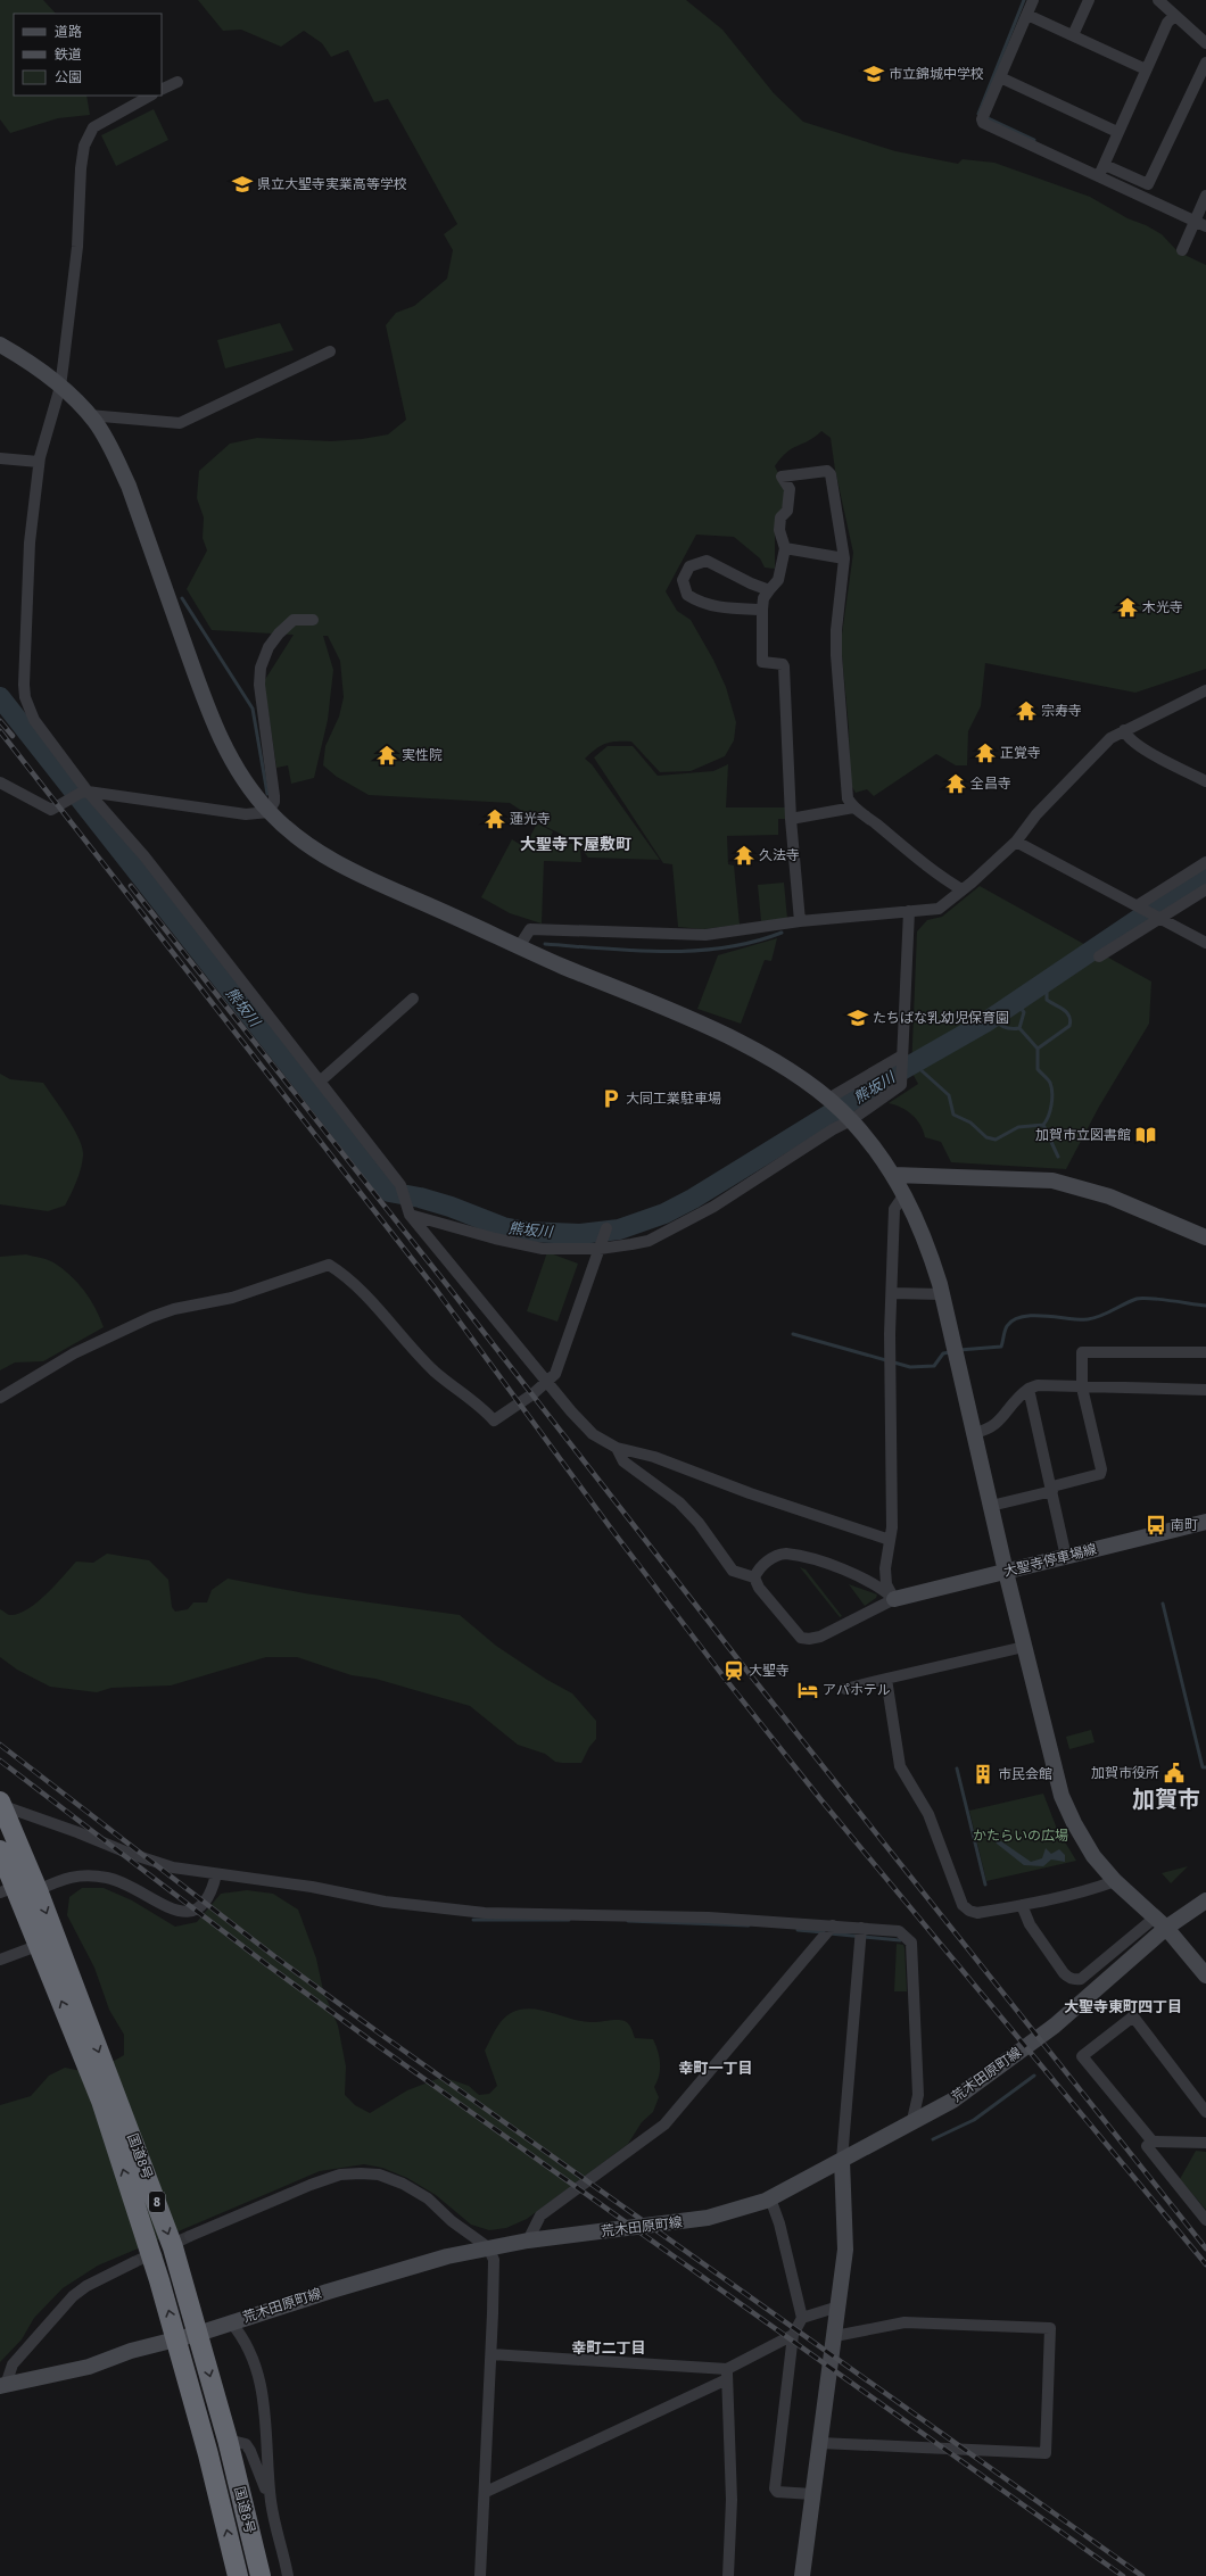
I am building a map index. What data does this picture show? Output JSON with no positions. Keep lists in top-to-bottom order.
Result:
{
  "streets": {
    "highway": ["国道8号", "8"],
    "street": ["大聖寺停車場線", "荒木田原町線"]
  },
  "crossings": [
    ["荒木田原町線", "国道8号"]
  ],
  "districts": [
    "大聖寺下屋敷町",
    "加賀市",
    "大聖寺東町四丁目",
    "幸町一丁目",
    "幸町二丁目"
  ],
  "water": ["熊坂川"],
  "parks": ["かたらいの広場"],
  "places": {
    "school or university": ["市立錦城中学校", "県立大聖寺実業高等学校", "たちばな乳幼児保育園"],
    "temple": [
      "木光寺",
      "宗寿寺",
      "正覚寺",
      "実性院",
      "全昌寺",
      "蓮光寺",
      "久法寺"
    ],
    "parking": ["大同工業駐車場"],
    "library": ["加賀市立図書館"],
    "bus stop": ["南町"],
    "station": ["大聖寺"],
    "hotel": ["アパホテル"],
    "public building": ["加賀市役所"],
    "building": ["市民会館"]
  },
  "legend": ["道路", "鉄道", "公園"]
}
